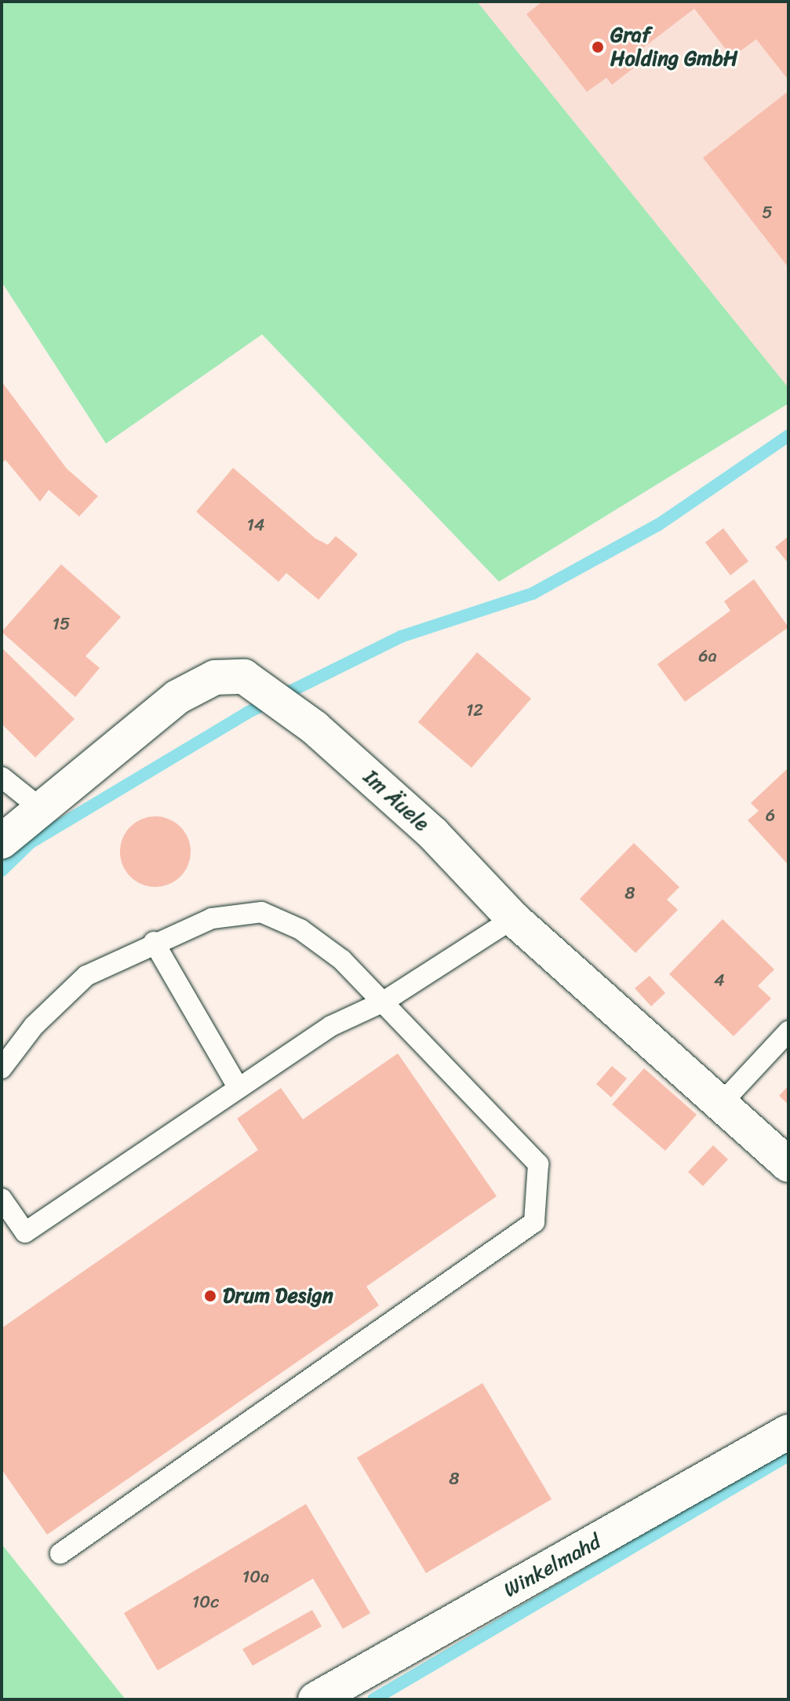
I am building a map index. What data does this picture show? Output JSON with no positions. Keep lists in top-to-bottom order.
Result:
{
  "streets": {
    "street": ["Im Äuele", "Winkelmahd"]
  },
  "places": ["Graf Holding GmbH", "Drum Design"],
  "house_numbers": [
    "5",
    "14",
    "15",
    "6a",
    "12",
    "6",
    "8",
    "4",
    "8",
    "10a",
    "10c"
  ]
}
